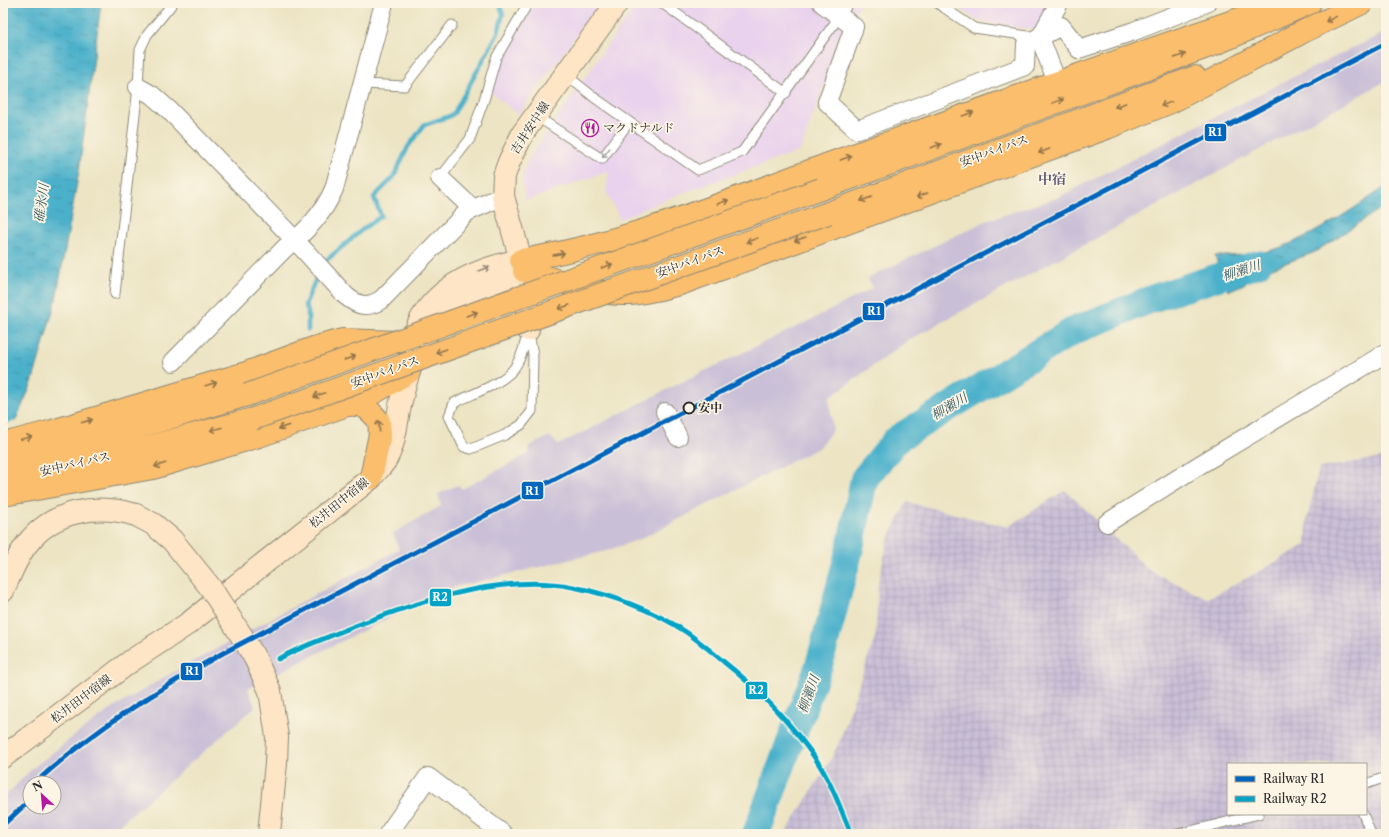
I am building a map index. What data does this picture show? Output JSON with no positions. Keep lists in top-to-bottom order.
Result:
{
  "streets": {
    "highway": ["安中バイパス"],
    "main road": ["吉井安中線", "松井田中宿線"]
  },
  "crossings": [
    ["吉井安中線", "松井田中宿線"]
  ],
  "districts": ["中宿"],
  "water": ["碓氷川", "柳瀬川"],
  "places": {
    "restaurant": ["マクドナルド"],
    "other": ["安中"]
  },
  "lines": ["rail line R1", "rail line R2"],
  "legend": ["Railway R1", "Railway R2"],
  "north": "top left"
}
